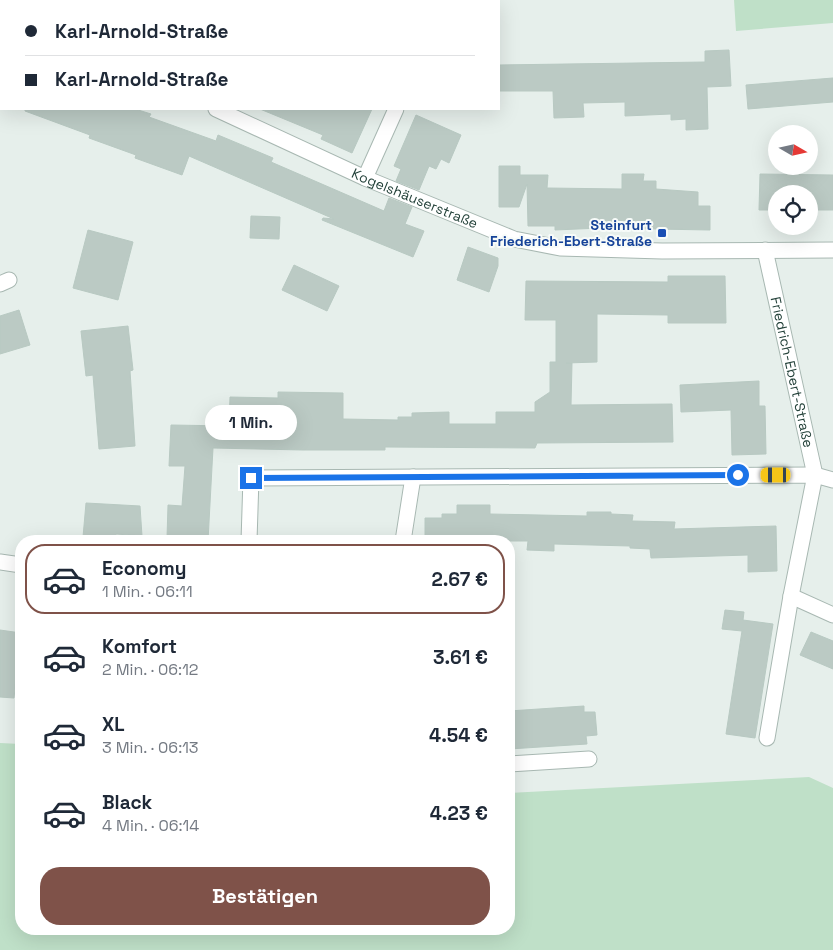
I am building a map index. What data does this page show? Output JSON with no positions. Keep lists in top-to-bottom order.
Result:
{
  "streets": {
    "street": ["Kogelshäuserstraße", "Friedrich-Ebert-Straße"]
  },
  "crossings": [
    ["Kogelshäuserstraße", "Friedrich-Ebert-Straße"]
  ],
  "places": {
    "transit": ["Steinfurt Friederich-Ebert-Straße"]
  },
  "north": "right",
  "page": {
    "banner": ["Karl-Arnold-Straße", "Karl-Arnold-Straße"],
    "bubble": "1 Min.",
    "list": [
      {
        "name": "Economy",
        "note": "1 Min. · 06:11",
        "value": "2.67 €"
      },
      {
        "name": "Komfort",
        "note": "2 Min. · 06:12",
        "value": "3.61 €"
      },
      {
        "name": "XL",
        "note": "3 Min. · 06:13",
        "value": "4.54 €"
      },
      {
        "name": "Black",
        "note": "4 Min. · 06:14",
        "value": "4.23 €"
      }
    ],
    "buttons": "Bestätigen"
  }
}
